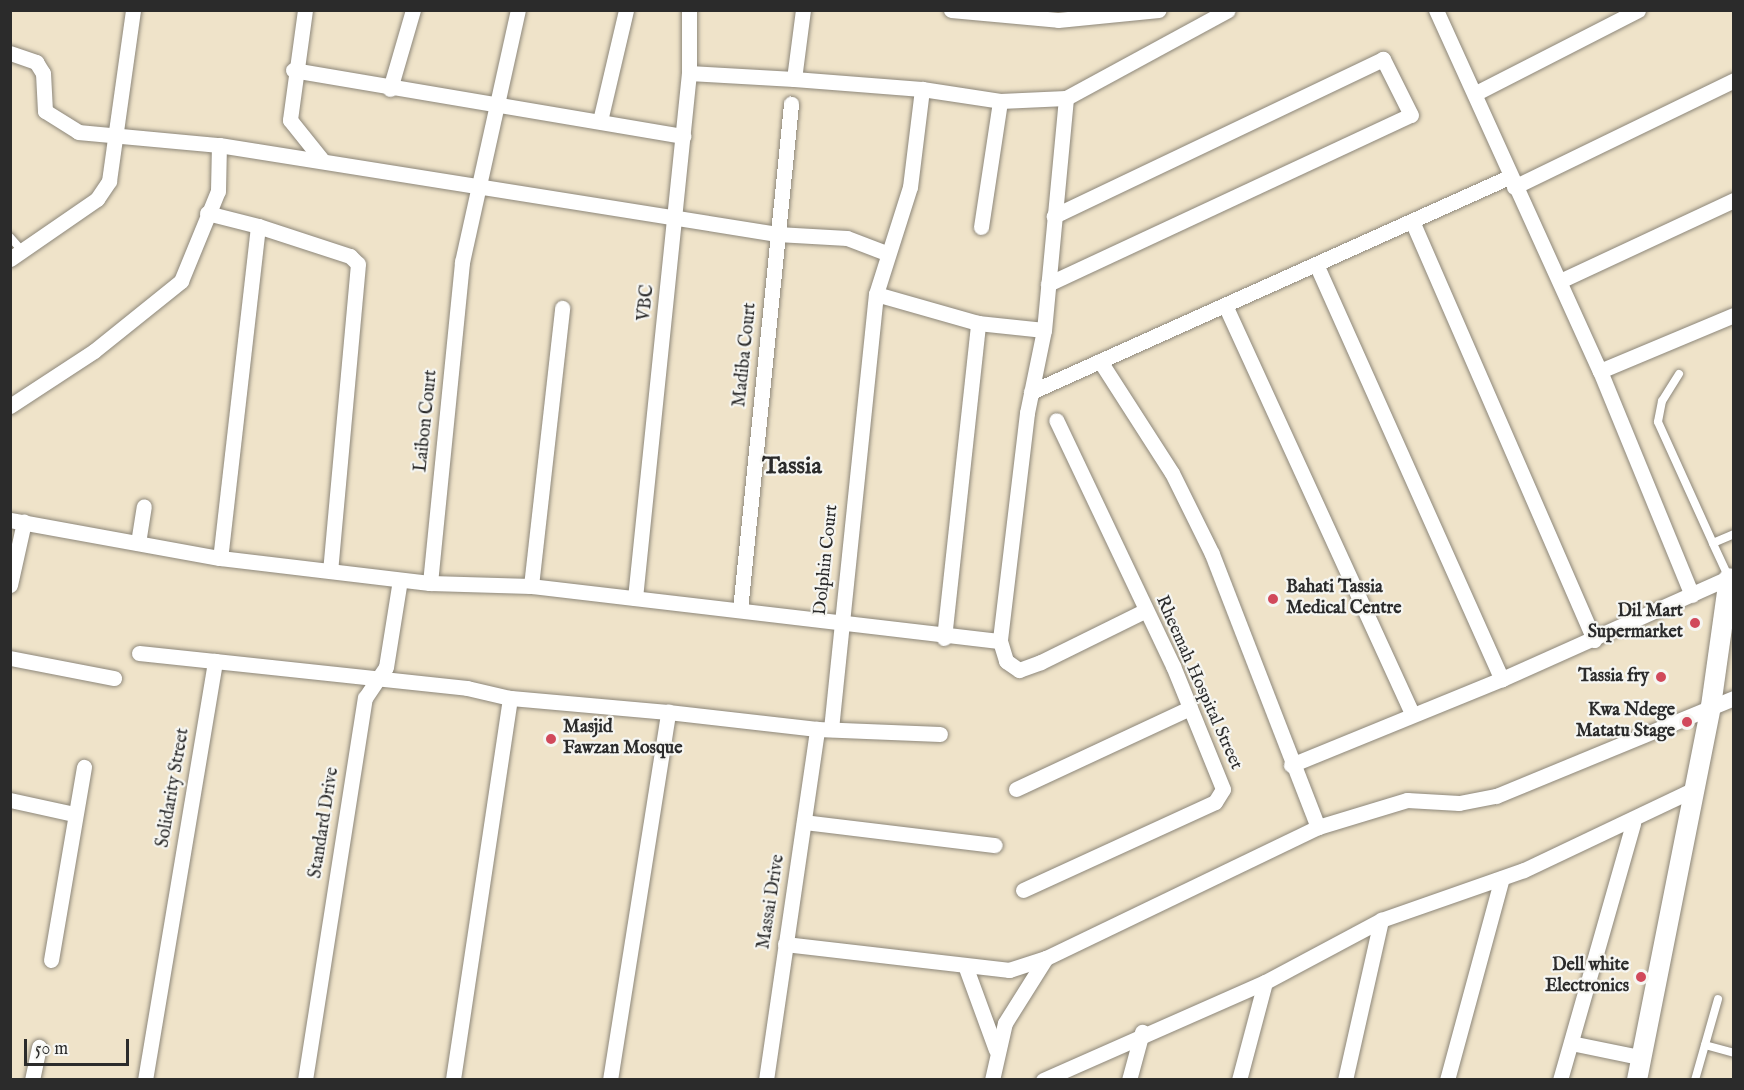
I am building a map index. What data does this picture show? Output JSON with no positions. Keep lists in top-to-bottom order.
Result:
{
  "streets": {
    "street": [
      "VBC",
      "Madiba Court",
      "Laibon Court",
      "Dolphin Court",
      "Rheemah Hospital Street",
      "Solidarity Street",
      "Standard Drive",
      "Massai Drive"
    ]
  },
  "crossings": [
    ["Dolphin Court", "Massai Drive"]
  ],
  "districts": ["Tassia"],
  "places": [
    "Bahati Tassia Medical Centre",
    "Dil Mart Supermarket",
    "Tassia fry",
    "Kwa Ndege Matatu Stage",
    "Masjid Fawzan Mosque",
    "Dell white Electronics"
  ],
  "scale_bar": "50 m"
}
